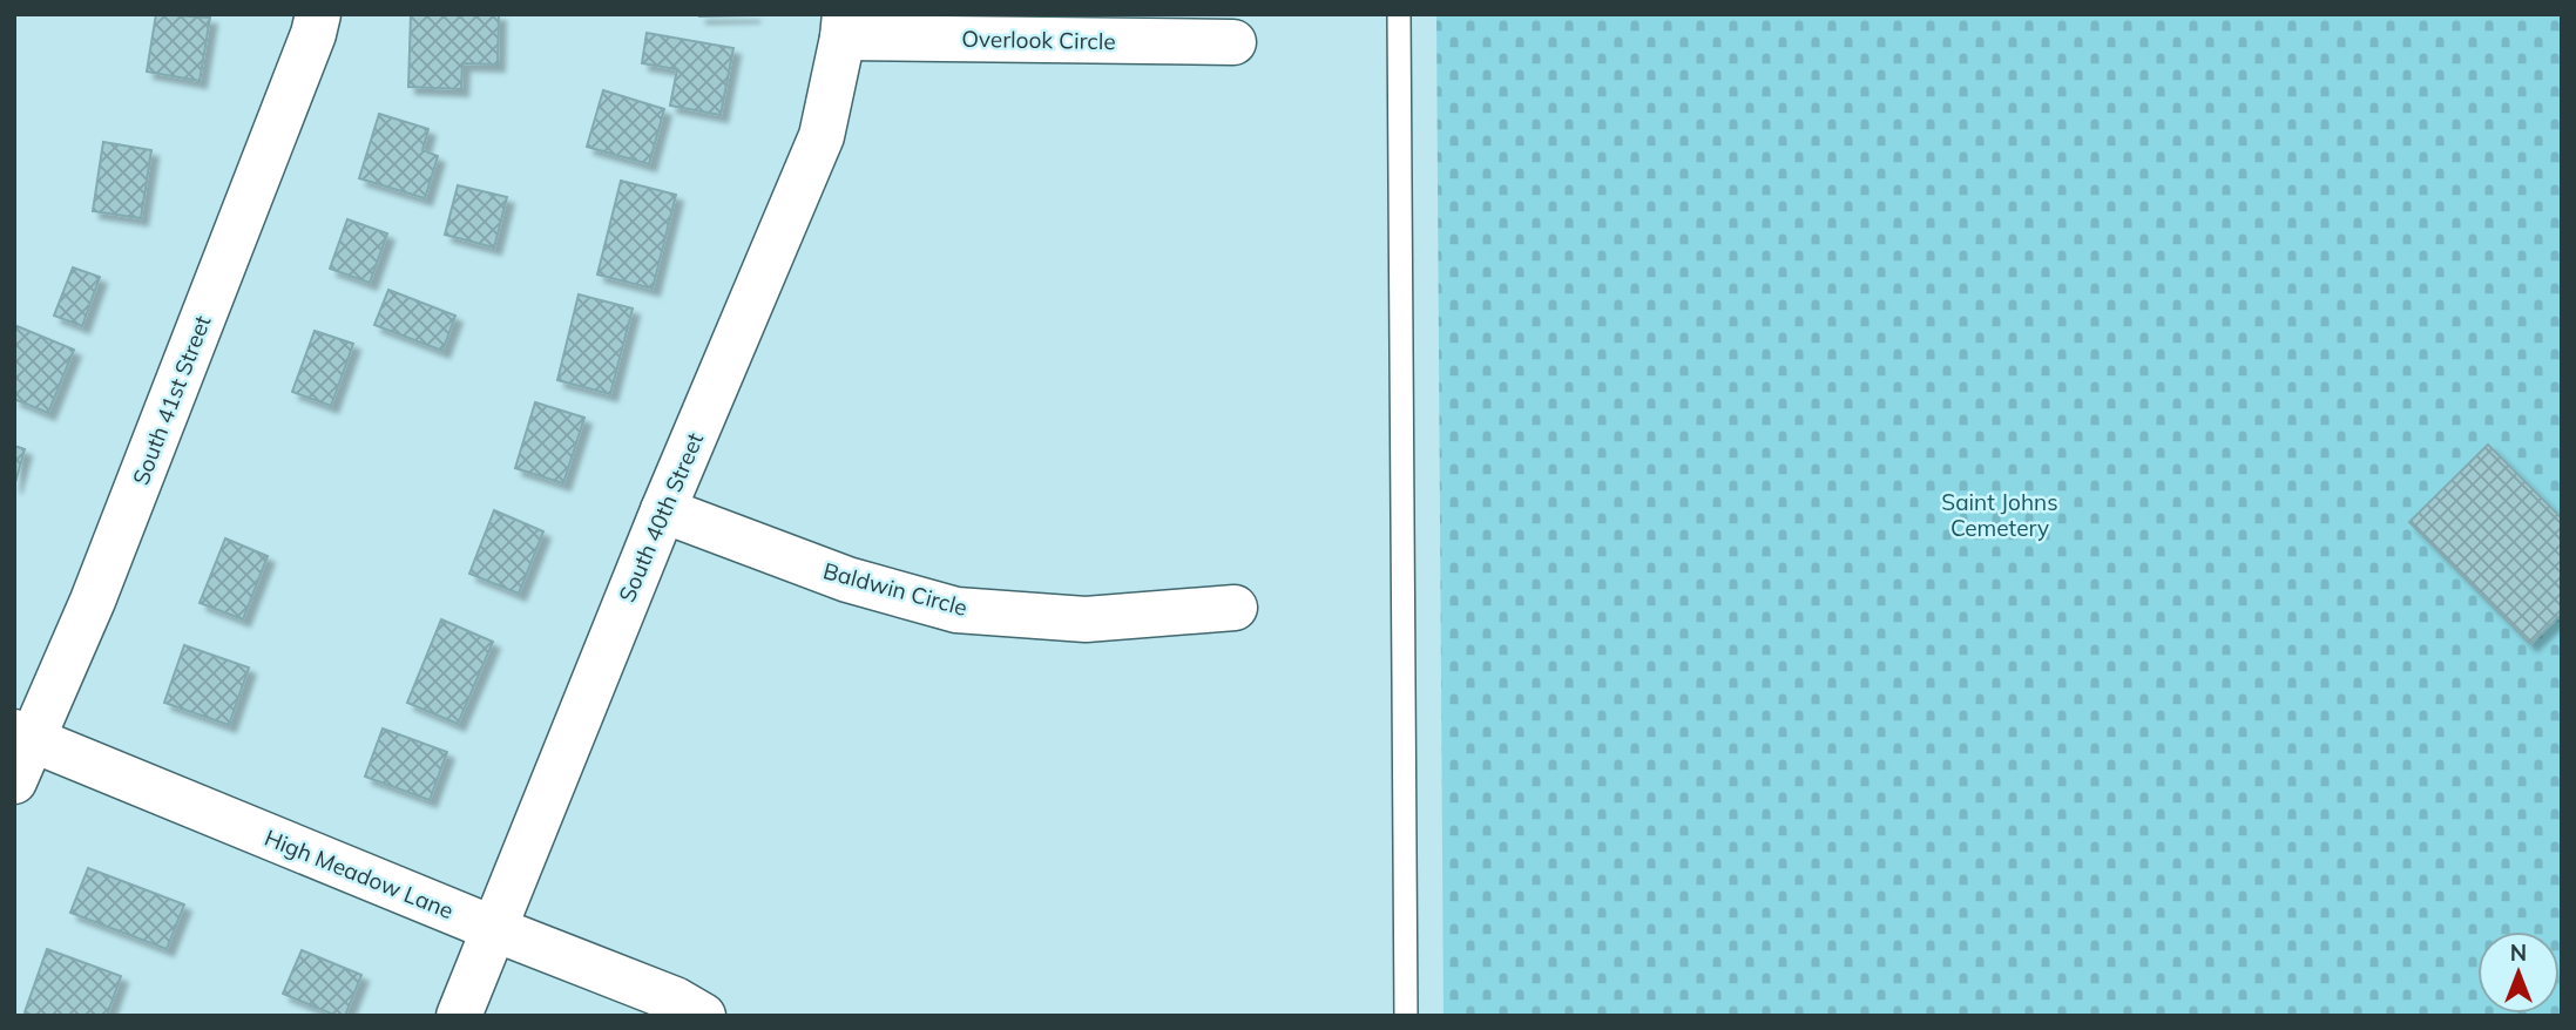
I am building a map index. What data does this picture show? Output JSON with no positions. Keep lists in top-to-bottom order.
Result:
{
  "streets": {
    "street": [
      "Overlook Circle",
      "South 41st Street",
      "South 40th Street",
      "Baldwin Circle",
      "High Meadow Lane"
    ]
  },
  "crossings": [
    ["Overlook Circle", "South 40th Street"],
    ["South 41st Street", "High Meadow Lane"],
    ["South 40th Street", "Baldwin Circle"],
    ["South 40th Street", "High Meadow Lane"]
  ],
  "parks": ["Saint Johns Cemetery"],
  "north": "top"
}
